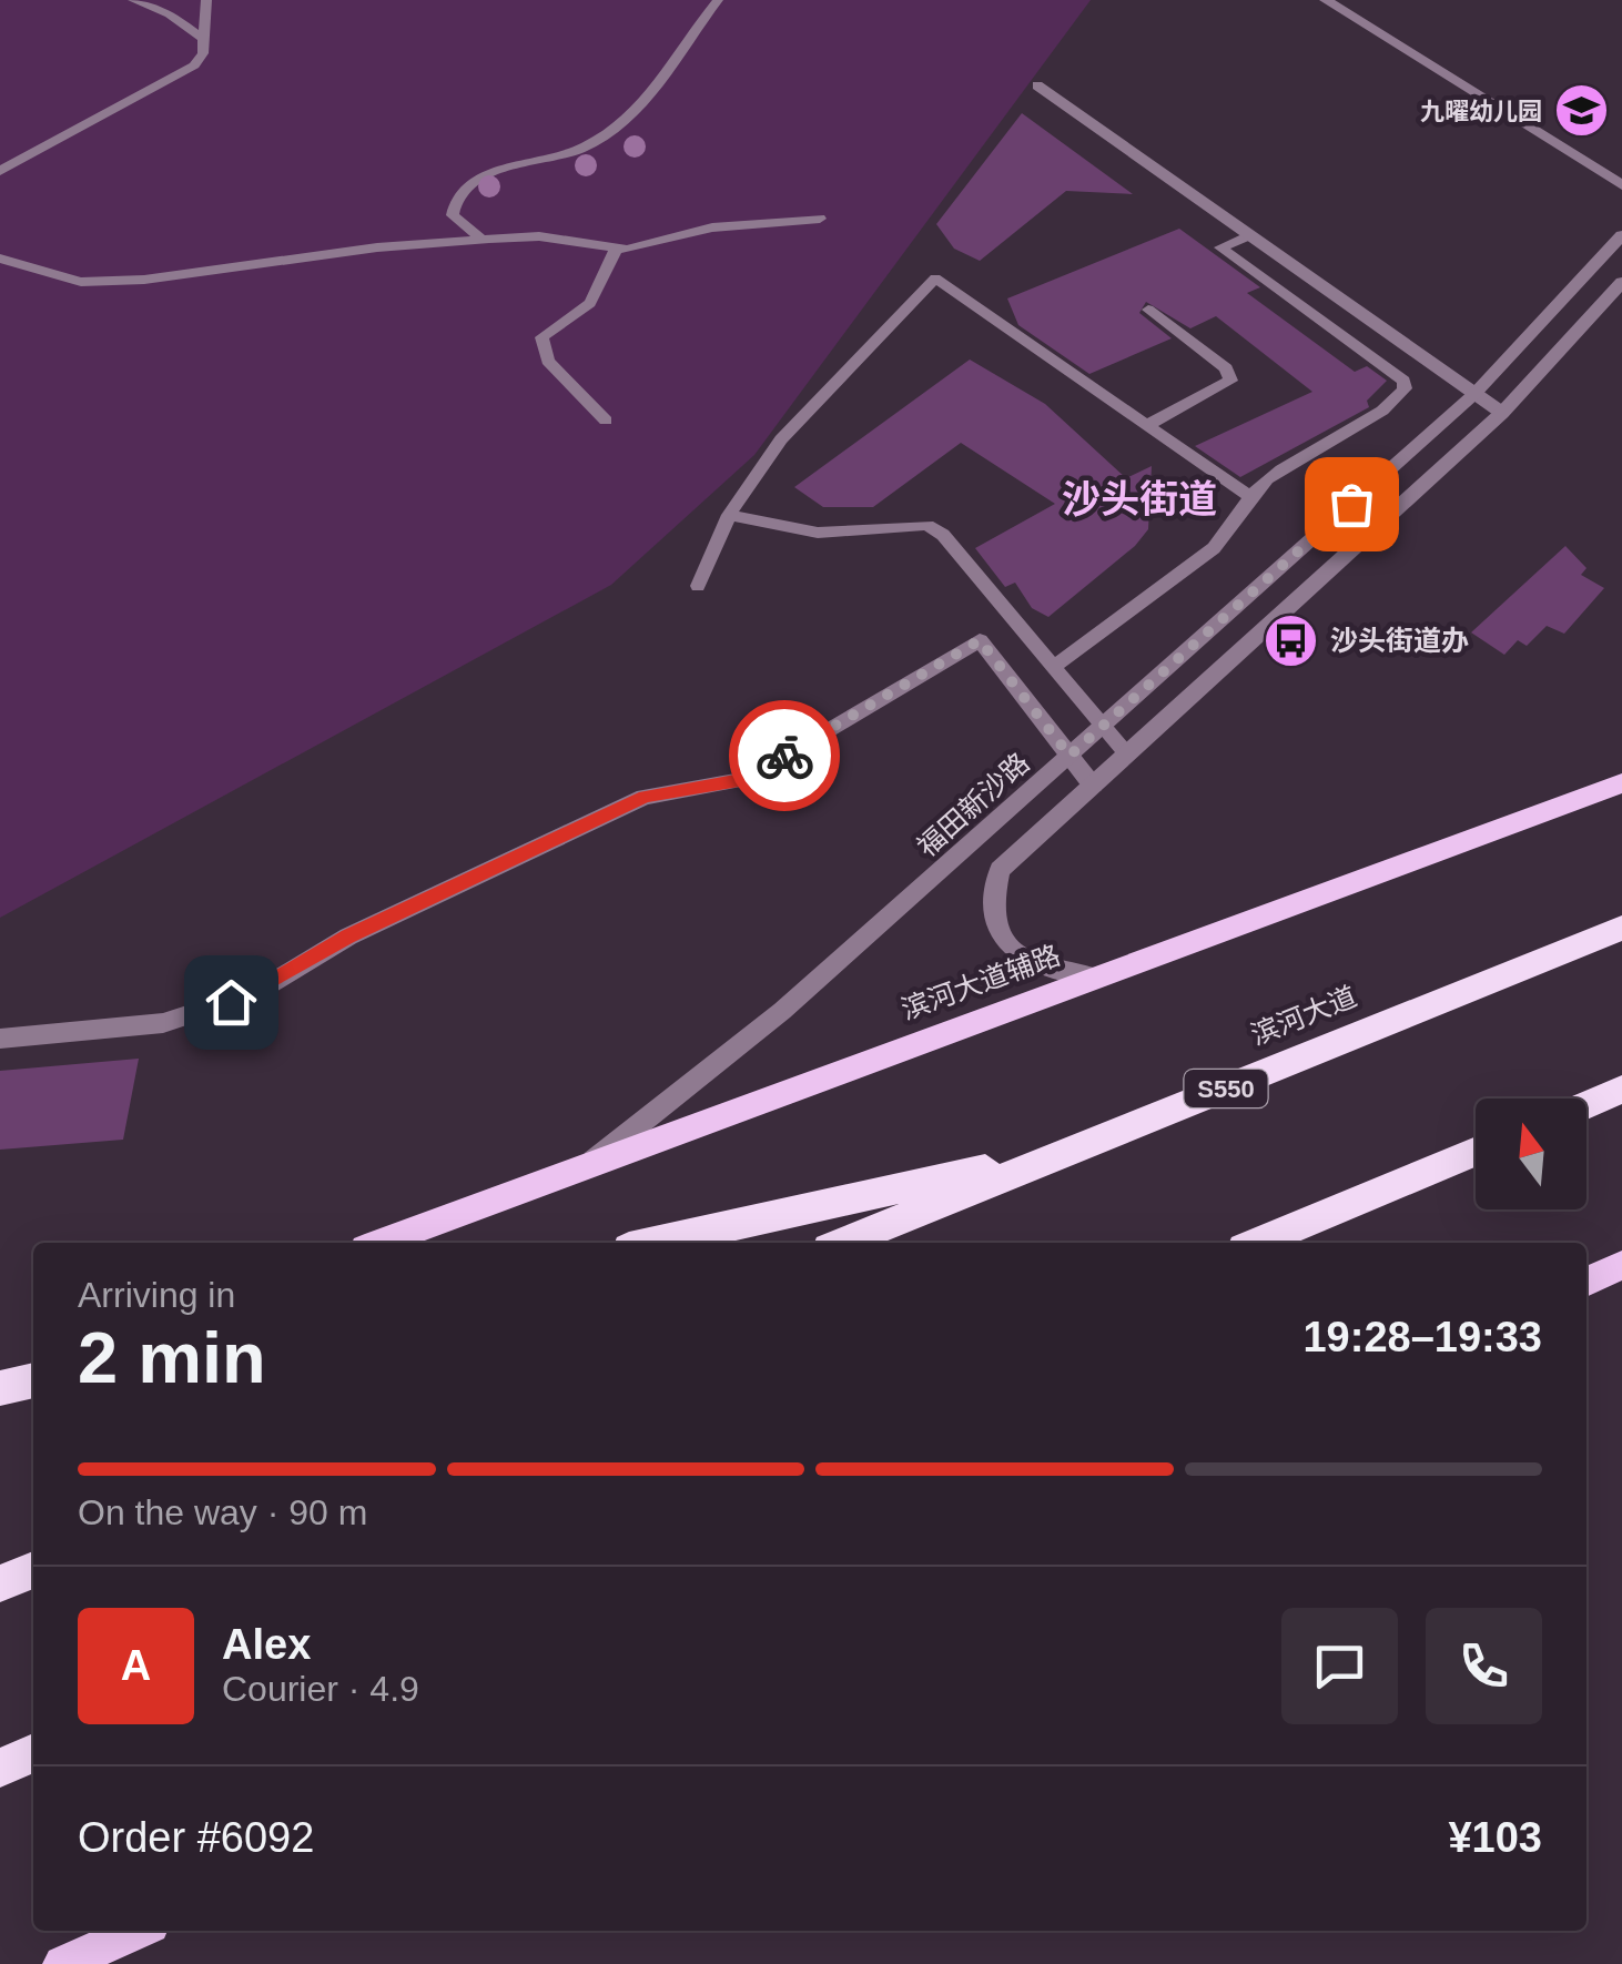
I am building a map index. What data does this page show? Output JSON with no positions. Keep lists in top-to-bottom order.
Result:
{
  "streets": {
    "highway": ["滨河大道", "S550"],
    "main road": ["滨河大道辅路"],
    "street": ["福田新沙路"]
  },
  "crossings": [
    ["福田新沙路", "滨河大道辅路"]
  ],
  "districts": ["沙头街道"],
  "places": {
    "school or university": ["九曜幼儿园"],
    "bus stop": ["沙头街道办"]
  },
  "north": "top",
  "page": {
    "heading": ["2 min", "Arriving in", "19:28–19:33"],
    "panel": [
      "Alex",
      "Courier · 4.9",
      "Order #6092",
      "¥103"
    ],
    "bar": "On the way · 90 m",
    "round": "A"
  }
}
